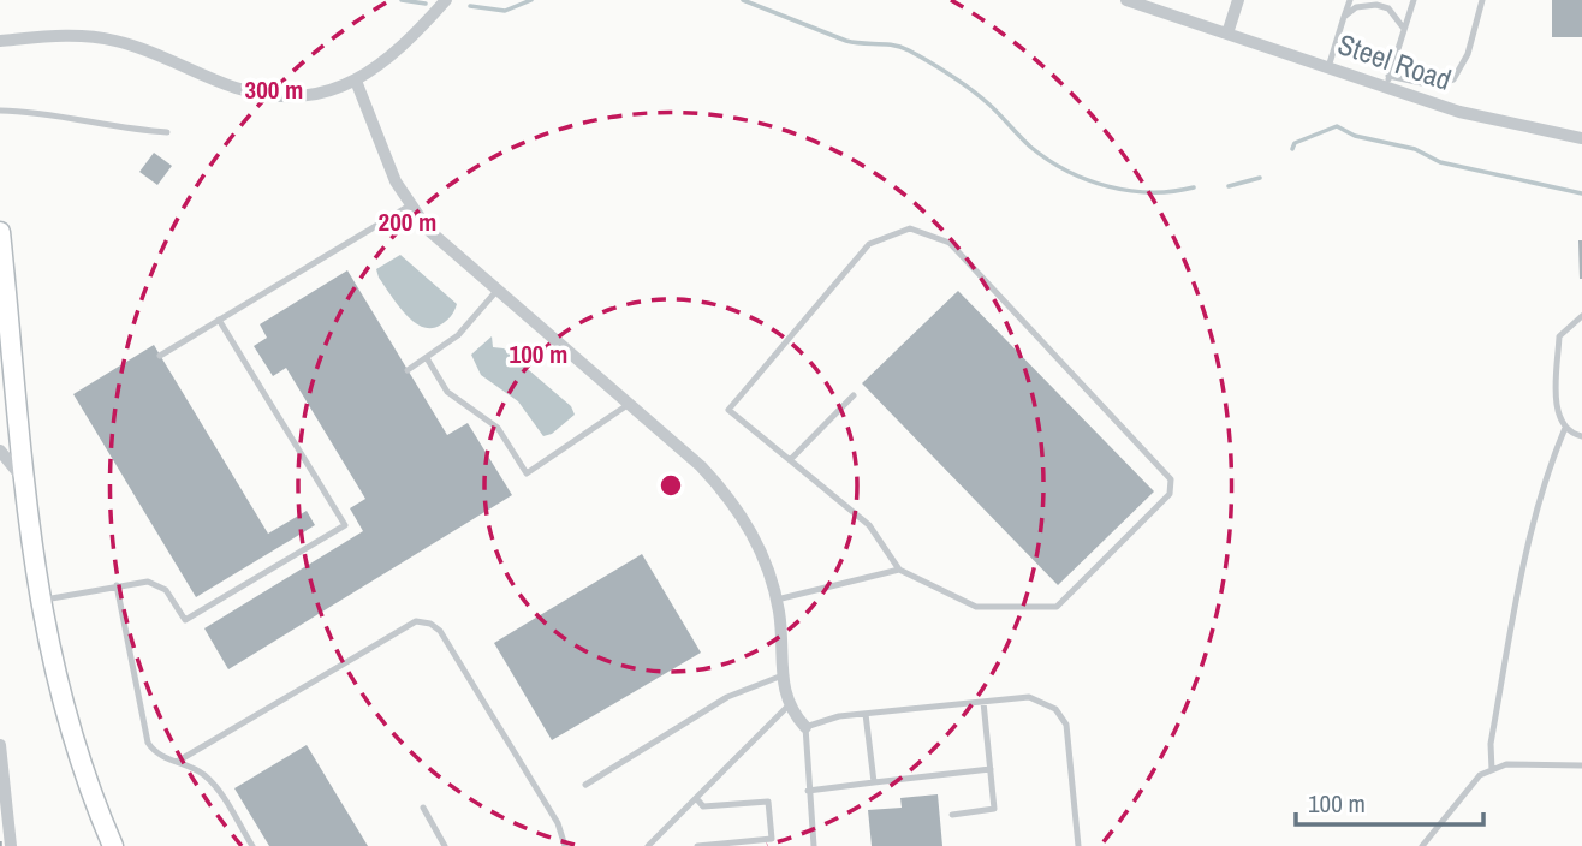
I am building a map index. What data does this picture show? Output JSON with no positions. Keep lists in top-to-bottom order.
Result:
{
  "streets": {
    "street": ["Steel Road"]
  },
  "scale_bar": "100 m",
  "rings": ["300 m", "200 m", "100 m"]
}
